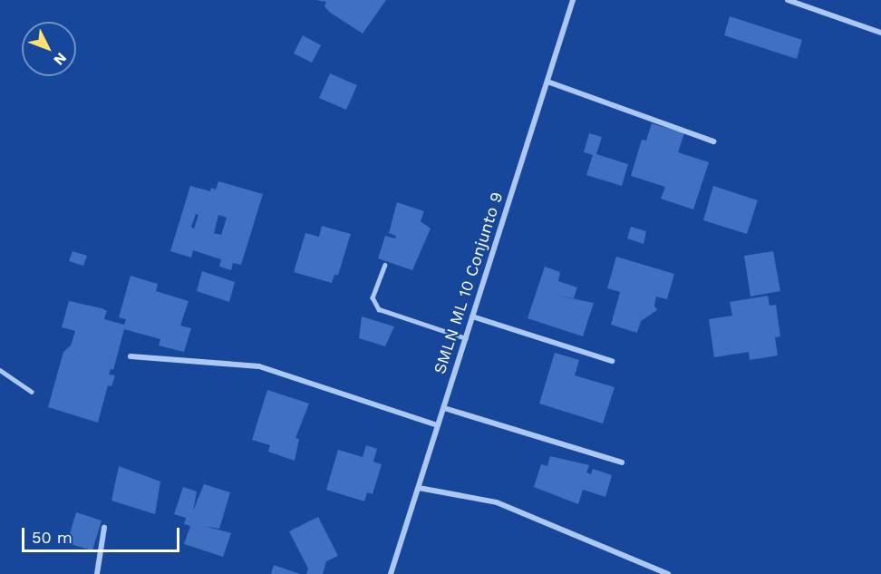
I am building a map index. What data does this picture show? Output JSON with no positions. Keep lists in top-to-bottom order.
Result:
{
  "streets": {
    "street": ["SMLN ML 10 Conjunto 9"]
  },
  "scale_bar": "50 m",
  "north": "bottom right"
}
